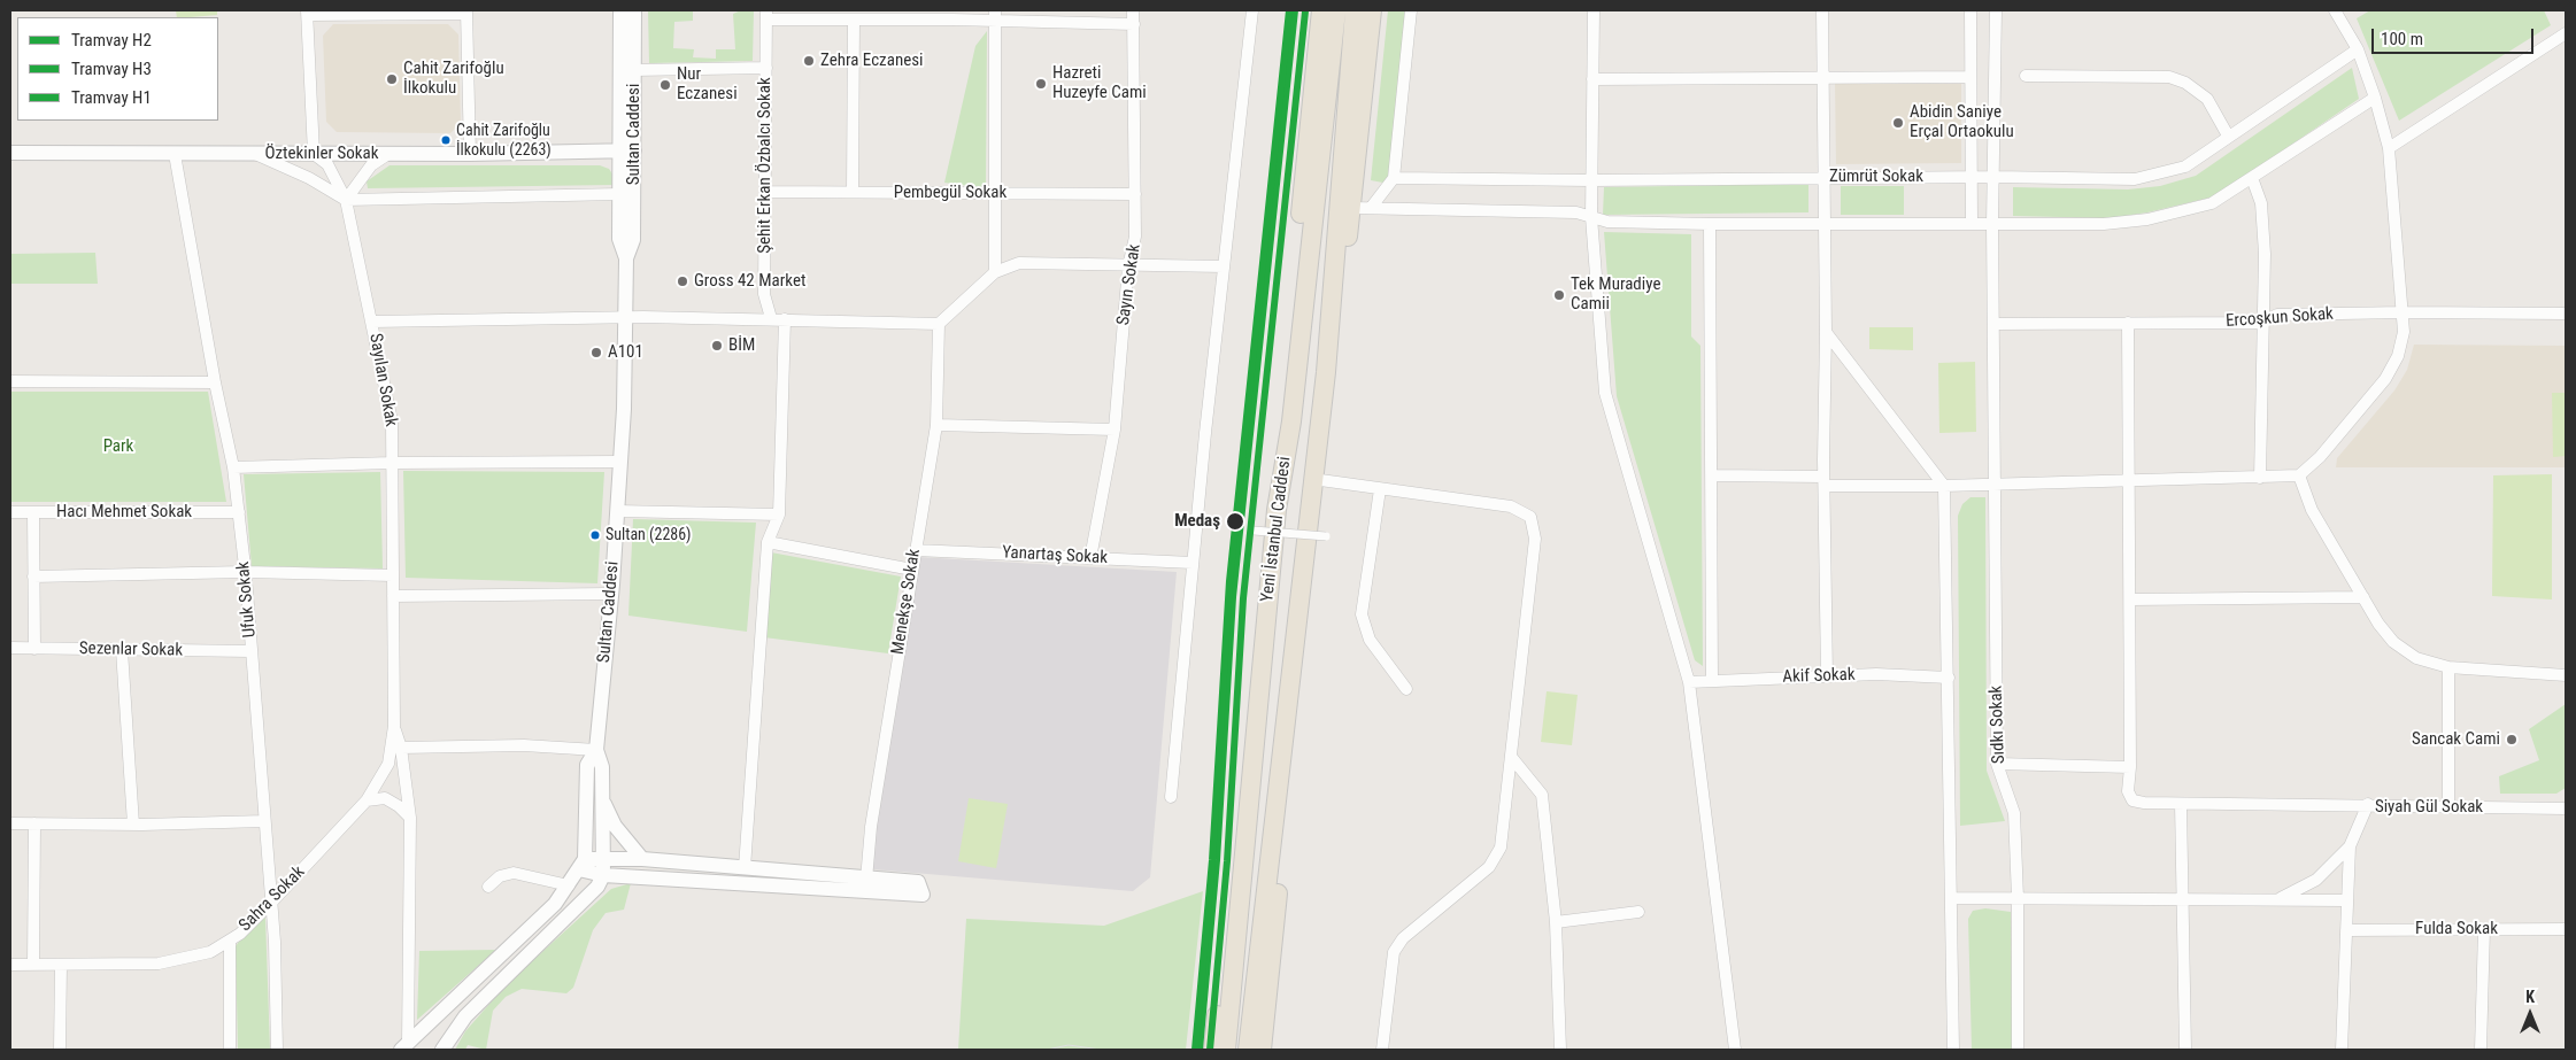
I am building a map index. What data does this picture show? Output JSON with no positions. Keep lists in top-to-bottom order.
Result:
{
  "streets": {
    "highway": ["Yeni İstanbul Caddesi"],
    "street": [
      "Sultan Caddesi",
      "Öztekinler Sokak",
      "Şehit Erkan Özbalcı Sokak",
      "Zümrüt Sokak",
      "Pembegül Sokak",
      "Sayın Sokak",
      "Ercoşkun Sokak",
      "Sayılan Sokak",
      "Hacı Mehmet Sokak",
      "Yanartaş Sokak",
      "Ufuk Sokak",
      "Menekşe Sokak",
      "Sezenlar Sokak",
      "Akif Sokak",
      "Sıdkı Sokak",
      "Siyah Gül Sokak",
      "Sahra Sokak",
      "Fulda Sokak"
    ]
  },
  "crossings": [
    ["Sultan Caddesi", "Öztekinler Sokak"],
    ["Öztekinler Sokak", "Sayılan Sokak"],
    ["Öztekinler Sokak", "Ufuk Sokak"],
    ["Şehit Erkan Özbalcı Sokak", "Pembegül Sokak"],
    ["Zümrüt Sokak", "Sıdkı Sokak"],
    ["Pembegül Sokak", "Sayın Sokak"],
    ["Sayın Sokak", "Yanartaş Sokak"],
    ["Ercoşkun Sokak", "Sıdkı Sokak"],
    ["Sayılan Sokak", "Sahra Sokak"],
    ["Hacı Mehmet Sokak", "Ufuk Sokak"],
    ["Yanartaş Sokak", "Menekşe Sokak"],
    ["Ufuk Sokak", "Sezenlar Sokak"],
    ["Ufuk Sokak", "Sahra Sokak"],
    ["Siyah Gül Sokak", "Fulda Sokak"]
  ],
  "parks": ["Park"],
  "places": [
    "Zehra Eczanesi",
    "Cahit Zarifoğlu İlkokulu",
    "Hazreti Huzeyfe Cami",
    "Nur Eczanesi",
    "Abidin Saniye Erçal Ortaokulu",
    "Cahit Zarifoğlu İlkokulu (2263)",
    "Gross 42 Market",
    "Tek Muradiye Camii",
    "BİM",
    "A101",
    "Medaş",
    "Sultan (2286)",
    "Sancak Cami"
  ],
  "lines": ["tram line H2", "tram line H1", "tram line H3"],
  "legend": ["Tramvay H2", "Tramvay H3", "Tramvay H1"],
  "scale_bar": "100 m",
  "north": "top"
}
